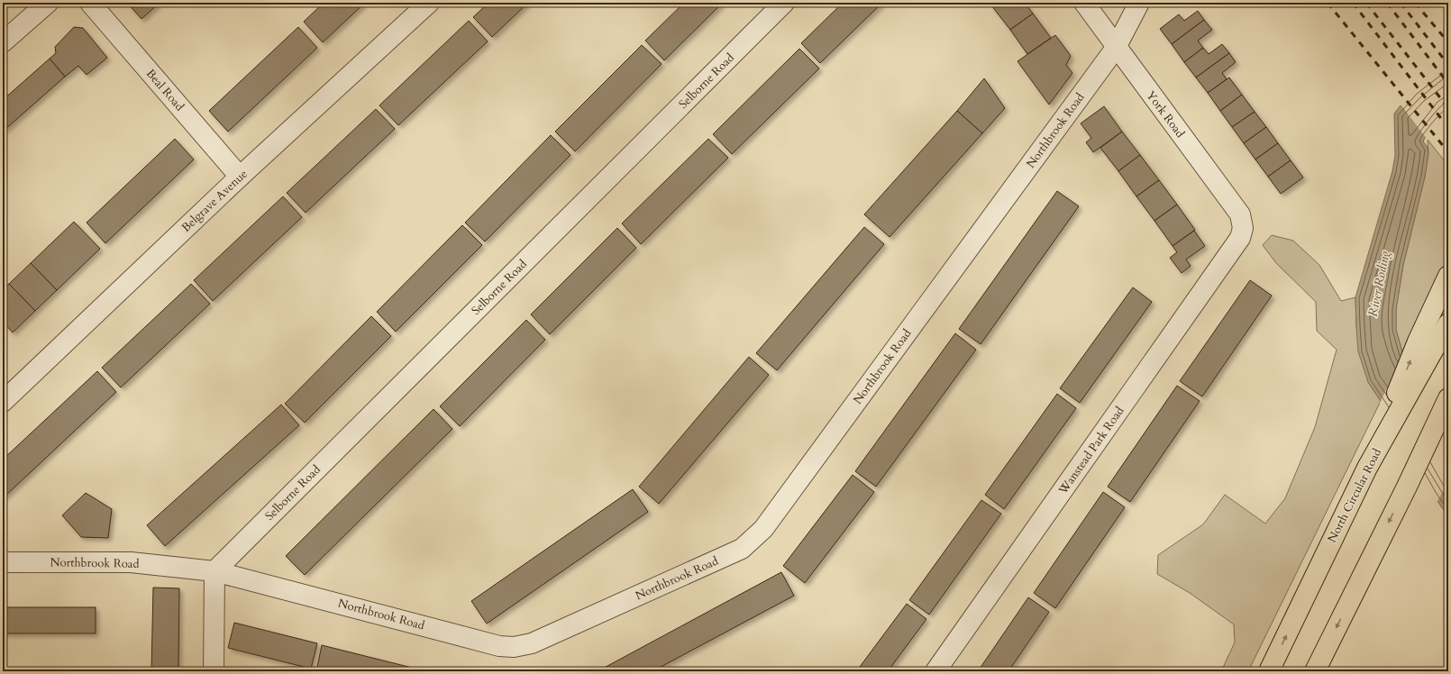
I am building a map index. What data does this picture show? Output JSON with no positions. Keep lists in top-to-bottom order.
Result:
{
  "streets": {
    "highway": ["North Circular Road"],
    "street": [
      "Selborne Road",
      "Beal Road",
      "York Road",
      "Northbrook Road",
      "Belgrave Avenue",
      "Wanstead Park Road"
    ]
  },
  "crossings": [
    ["Selborne Road", "Northbrook Road"],
    ["Beal Road", "Belgrave Avenue"],
    ["York Road", "Northbrook Road"],
    ["York Road", "Wanstead Park Road"]
  ],
  "water": ["River Roding"]
}
